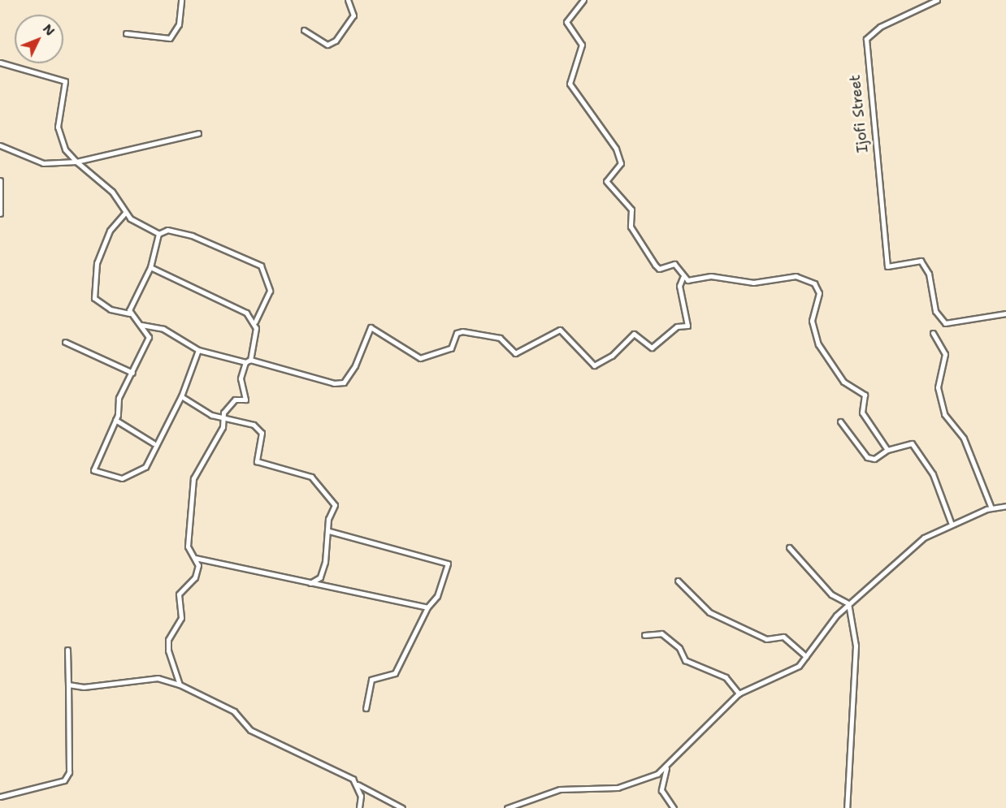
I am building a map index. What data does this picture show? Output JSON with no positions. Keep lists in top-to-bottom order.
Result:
{
  "streets": {
    "street": ["Ijofi Street"]
  },
  "north": "top right"
}
